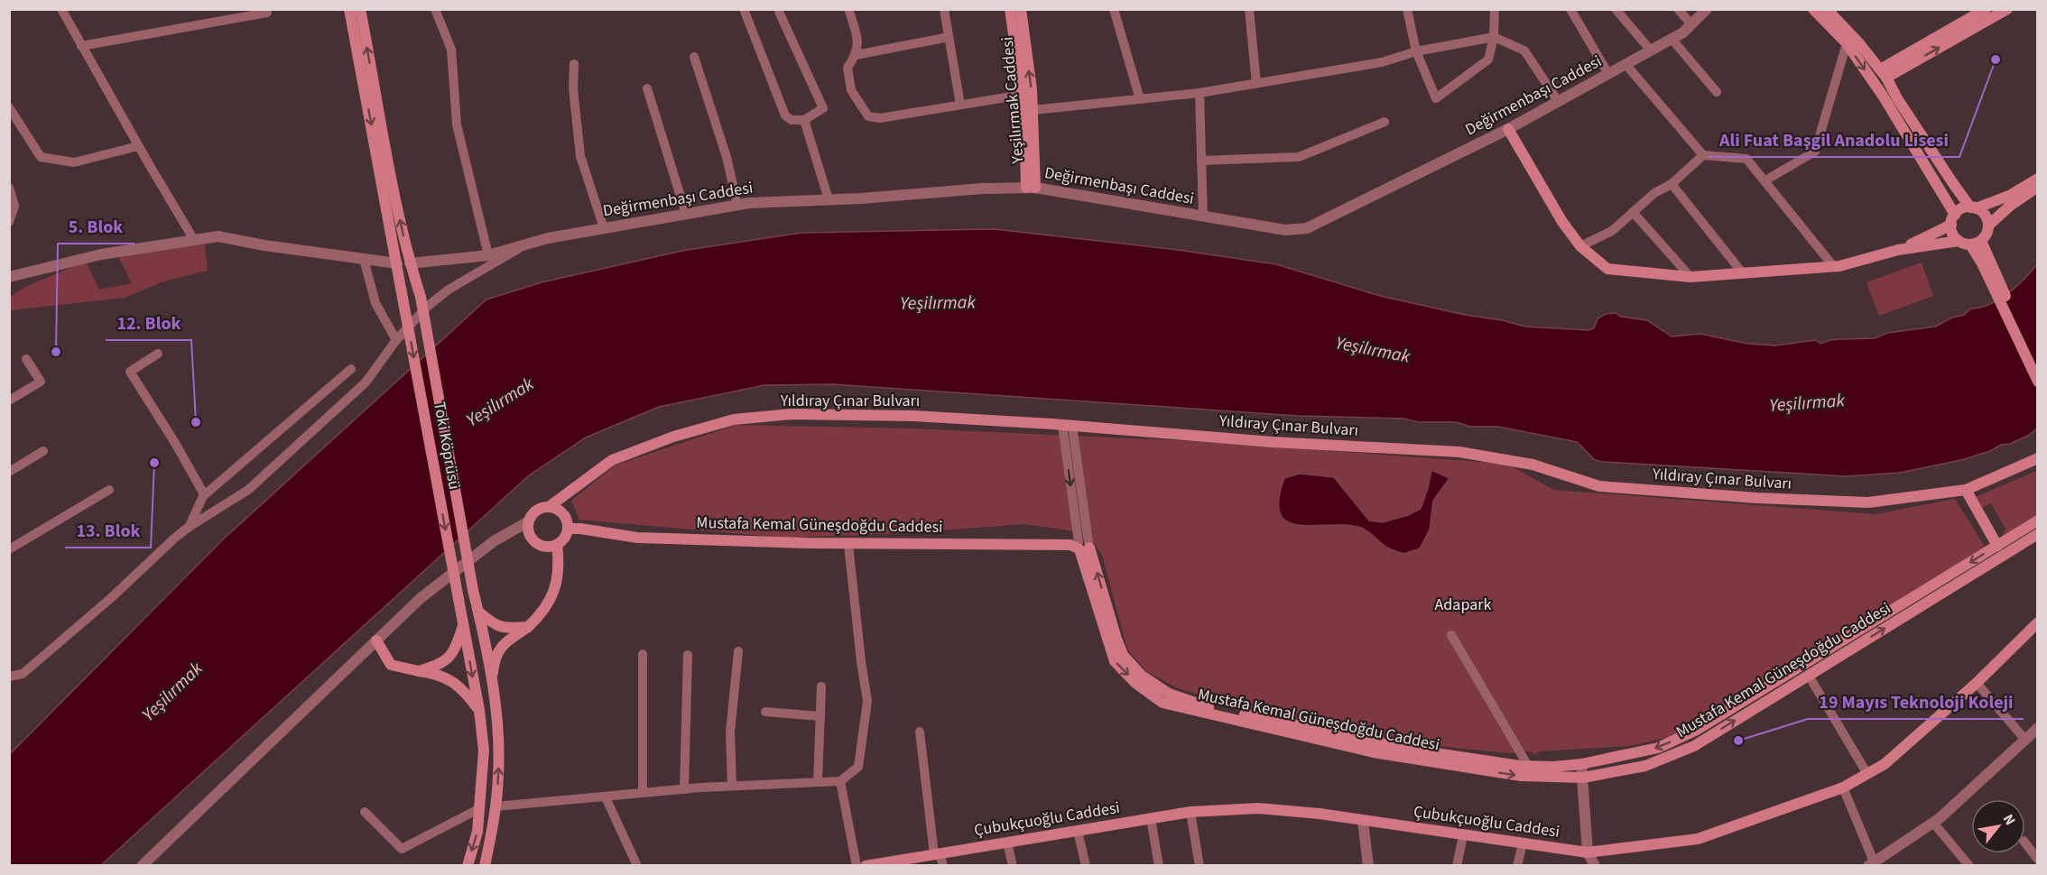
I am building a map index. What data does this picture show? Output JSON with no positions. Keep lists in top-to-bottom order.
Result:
{
  "streets": {
    "main road": [
      "Yeşilırmak Caddesi",
      "Yıldıray Çınar Bulvarı",
      "Toki Köprüsü",
      "Mustafa Kemal Güneşdoğdu Caddesi",
      "Çubukçuoğlu Caddesi"
    ],
    "street": ["Değirmenbaşı Caddesi"]
  },
  "crossings": [
    ["Değirmenbaşı Caddesi", "Yeşilırmak Caddesi"],
    ["Yıldıray Çınar Bulvarı", "Mustafa Kemal Güneşdoğdu Caddesi"]
  ],
  "water": ["Yeşilırmak"],
  "parks": ["Adapark"],
  "places": [
    "Ali Fuat Başgil Anadolu Lisesi",
    "5. Blok",
    "12. Blok",
    "13. Blok",
    "19 Mayıs Teknoloji Koleji"
  ],
  "north": "top right"
}
